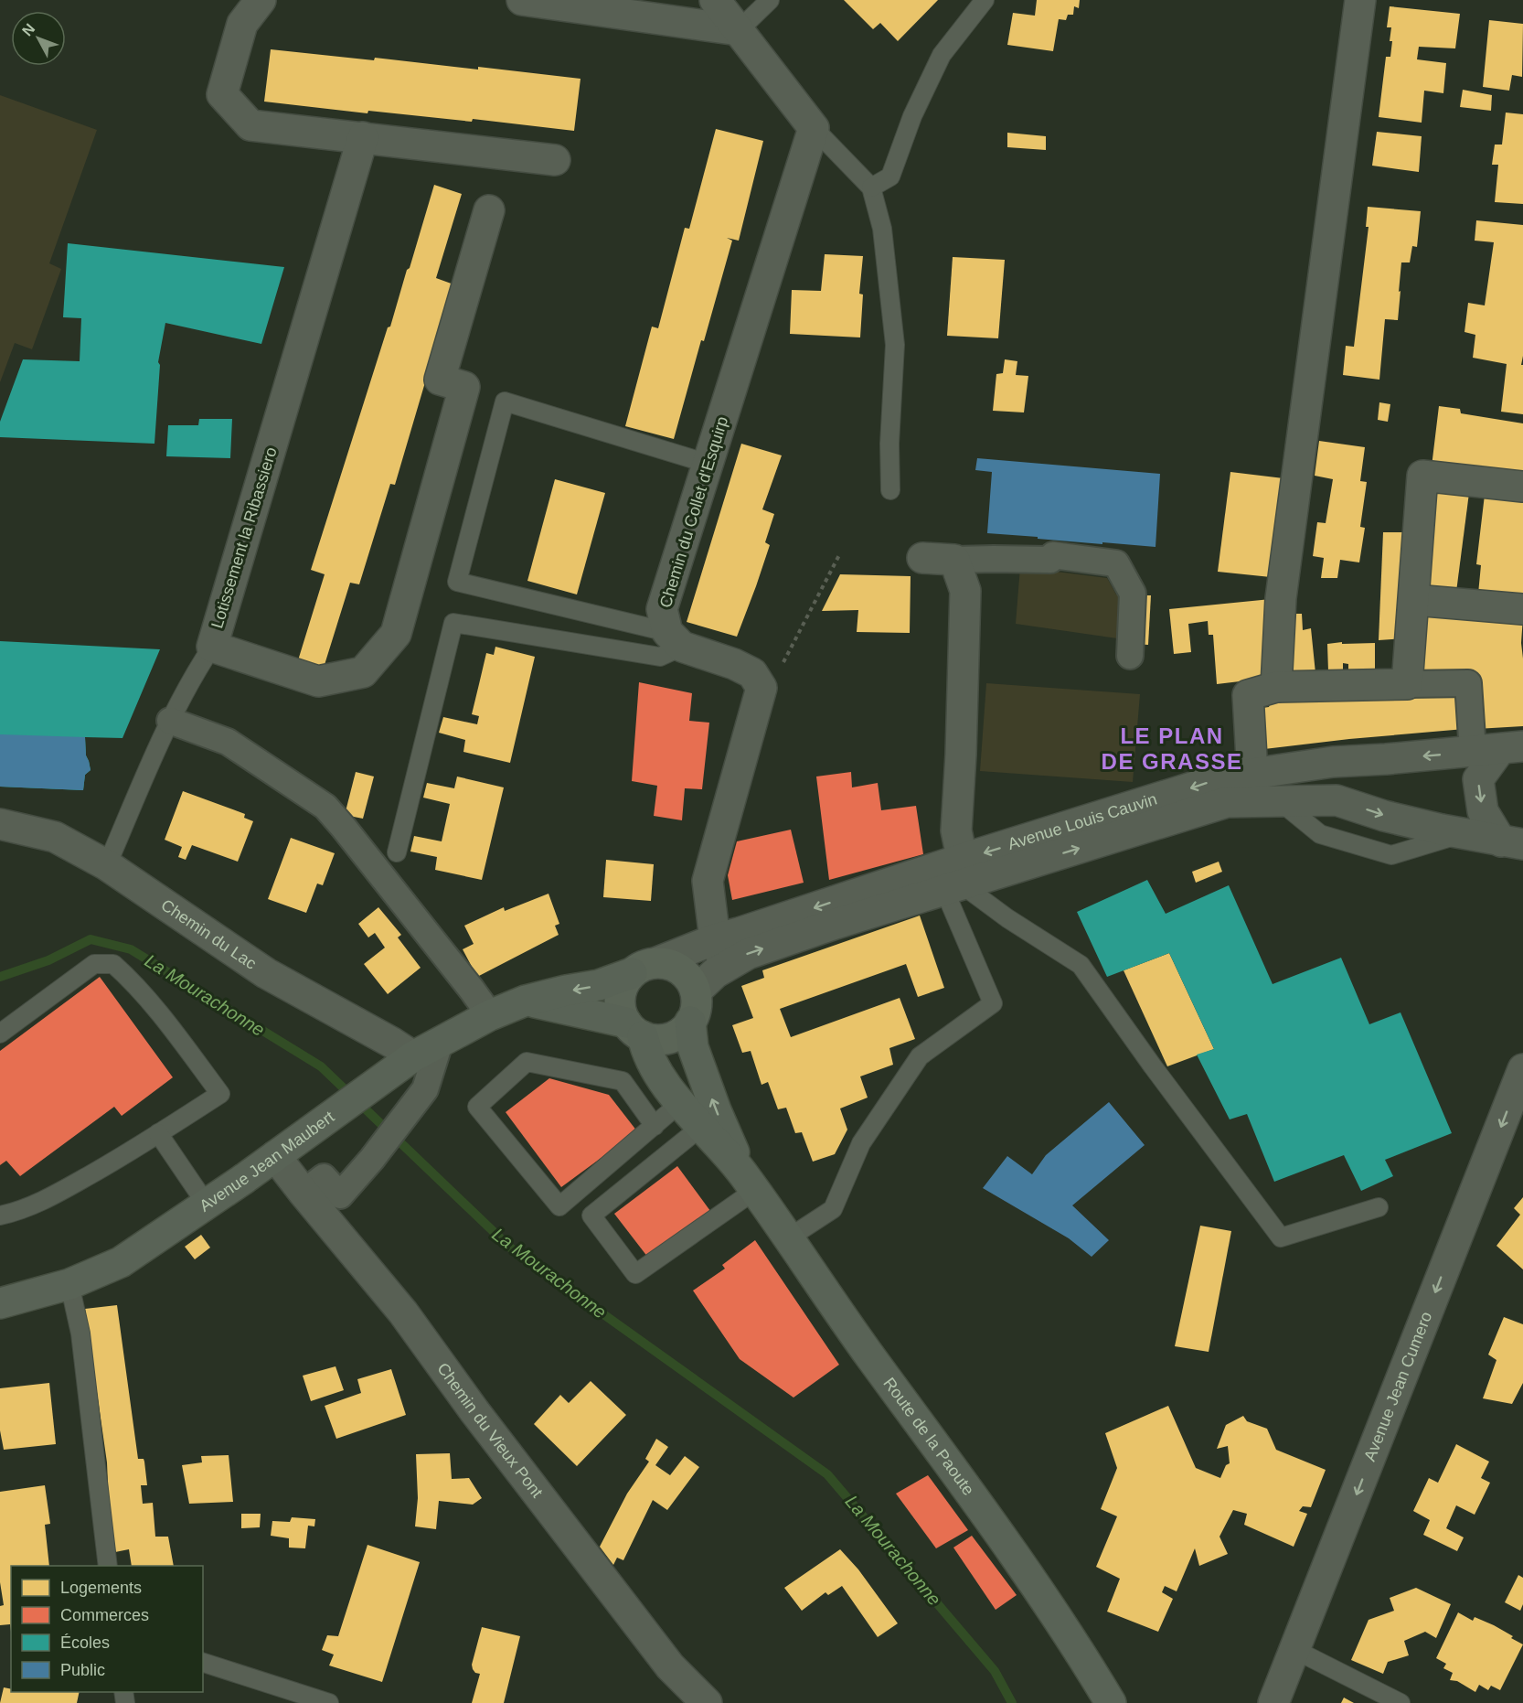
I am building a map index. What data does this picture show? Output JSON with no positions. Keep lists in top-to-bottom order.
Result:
{
  "streets": {
    "main road": ["Avenue Jean Maubert", "Route de la Paoute"],
    "street": [
      "Chemin du Collet d'Esquirp",
      "Lotissement la Ribassiero",
      "Avenue Louis Cauvin",
      "Chemin du Lac",
      "Avenue Jean Cumero",
      "Chemin du Vieux Pont"
    ]
  },
  "crossings": [
    ["Avenue Louis Cauvin", "Avenue Jean Maubert"],
    ["Avenue Louis Cauvin", "Route de la Paoute"],
    ["Chemin du Lac", "Avenue Jean Maubert"],
    ["Avenue Jean Maubert", "Chemin du Vieux Pont"],
    ["Avenue Jean Maubert", "Route de la Paoute"]
  ],
  "one_way": ["Avenue Jean Cumero"],
  "districts": ["LE PLAN DE GRASSE"],
  "water": ["La Mourachonne"],
  "legend": [
    "Logements",
    "Commerces",
    "Écoles",
    "Public"
  ],
  "north": "top left"
}
